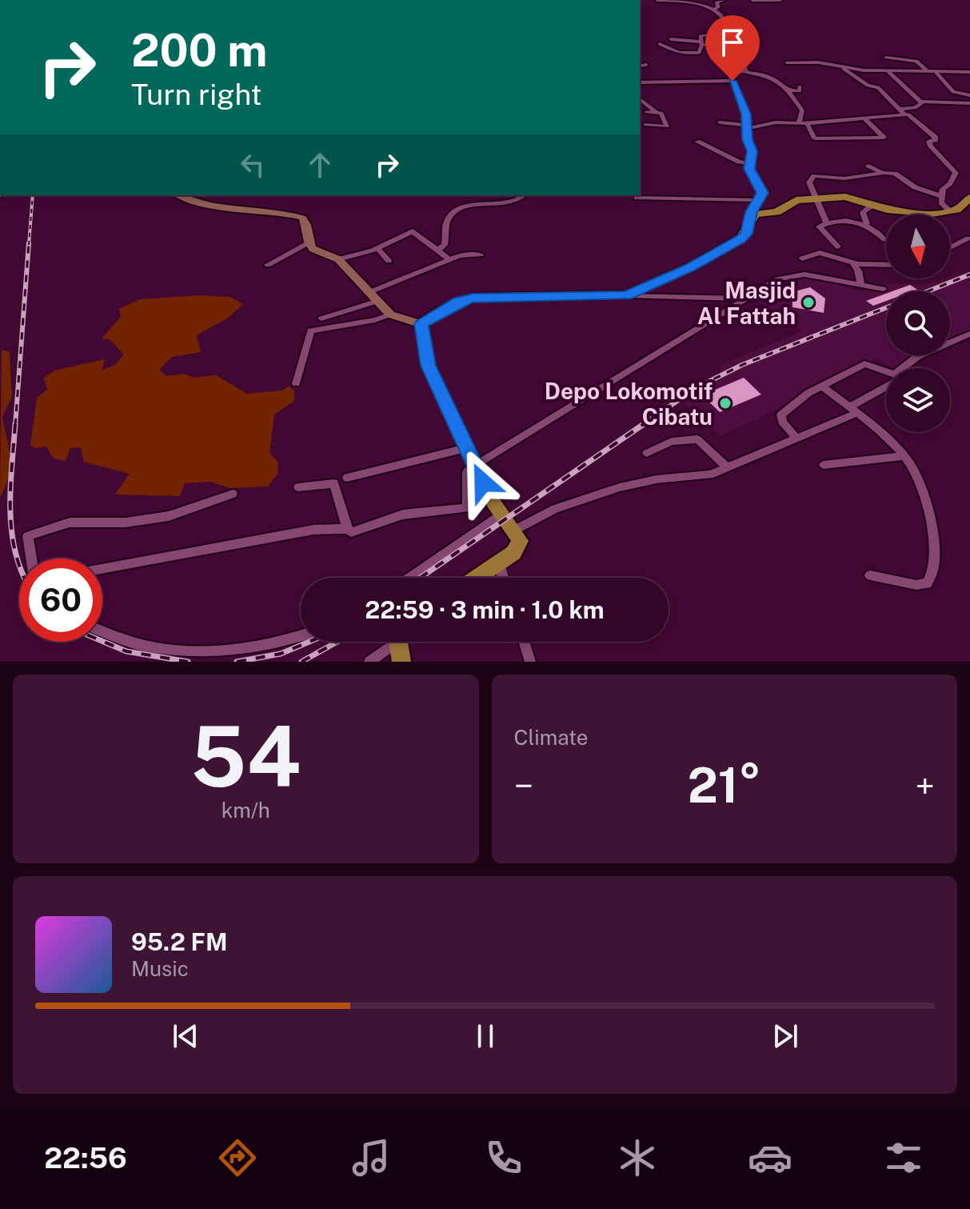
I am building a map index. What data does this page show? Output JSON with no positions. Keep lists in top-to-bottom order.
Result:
{
  "places": ["Masjid Al Fattah", "Depo Lokomotif Cibatu"],
  "north": "bottom",
  "page": {
    "turn": ["200 m", "Turn right"],
    "limit": "60",
    "trip": "22:59 · 3 min · 1.0 km",
    "tile": [
      ["54", "km/h"],
      "Climate"
    ],
    "heat": ["−", "21°", "+"],
    "song": ["95.2 FM", "Music"],
    "tabs": "22:56"
  }
}
